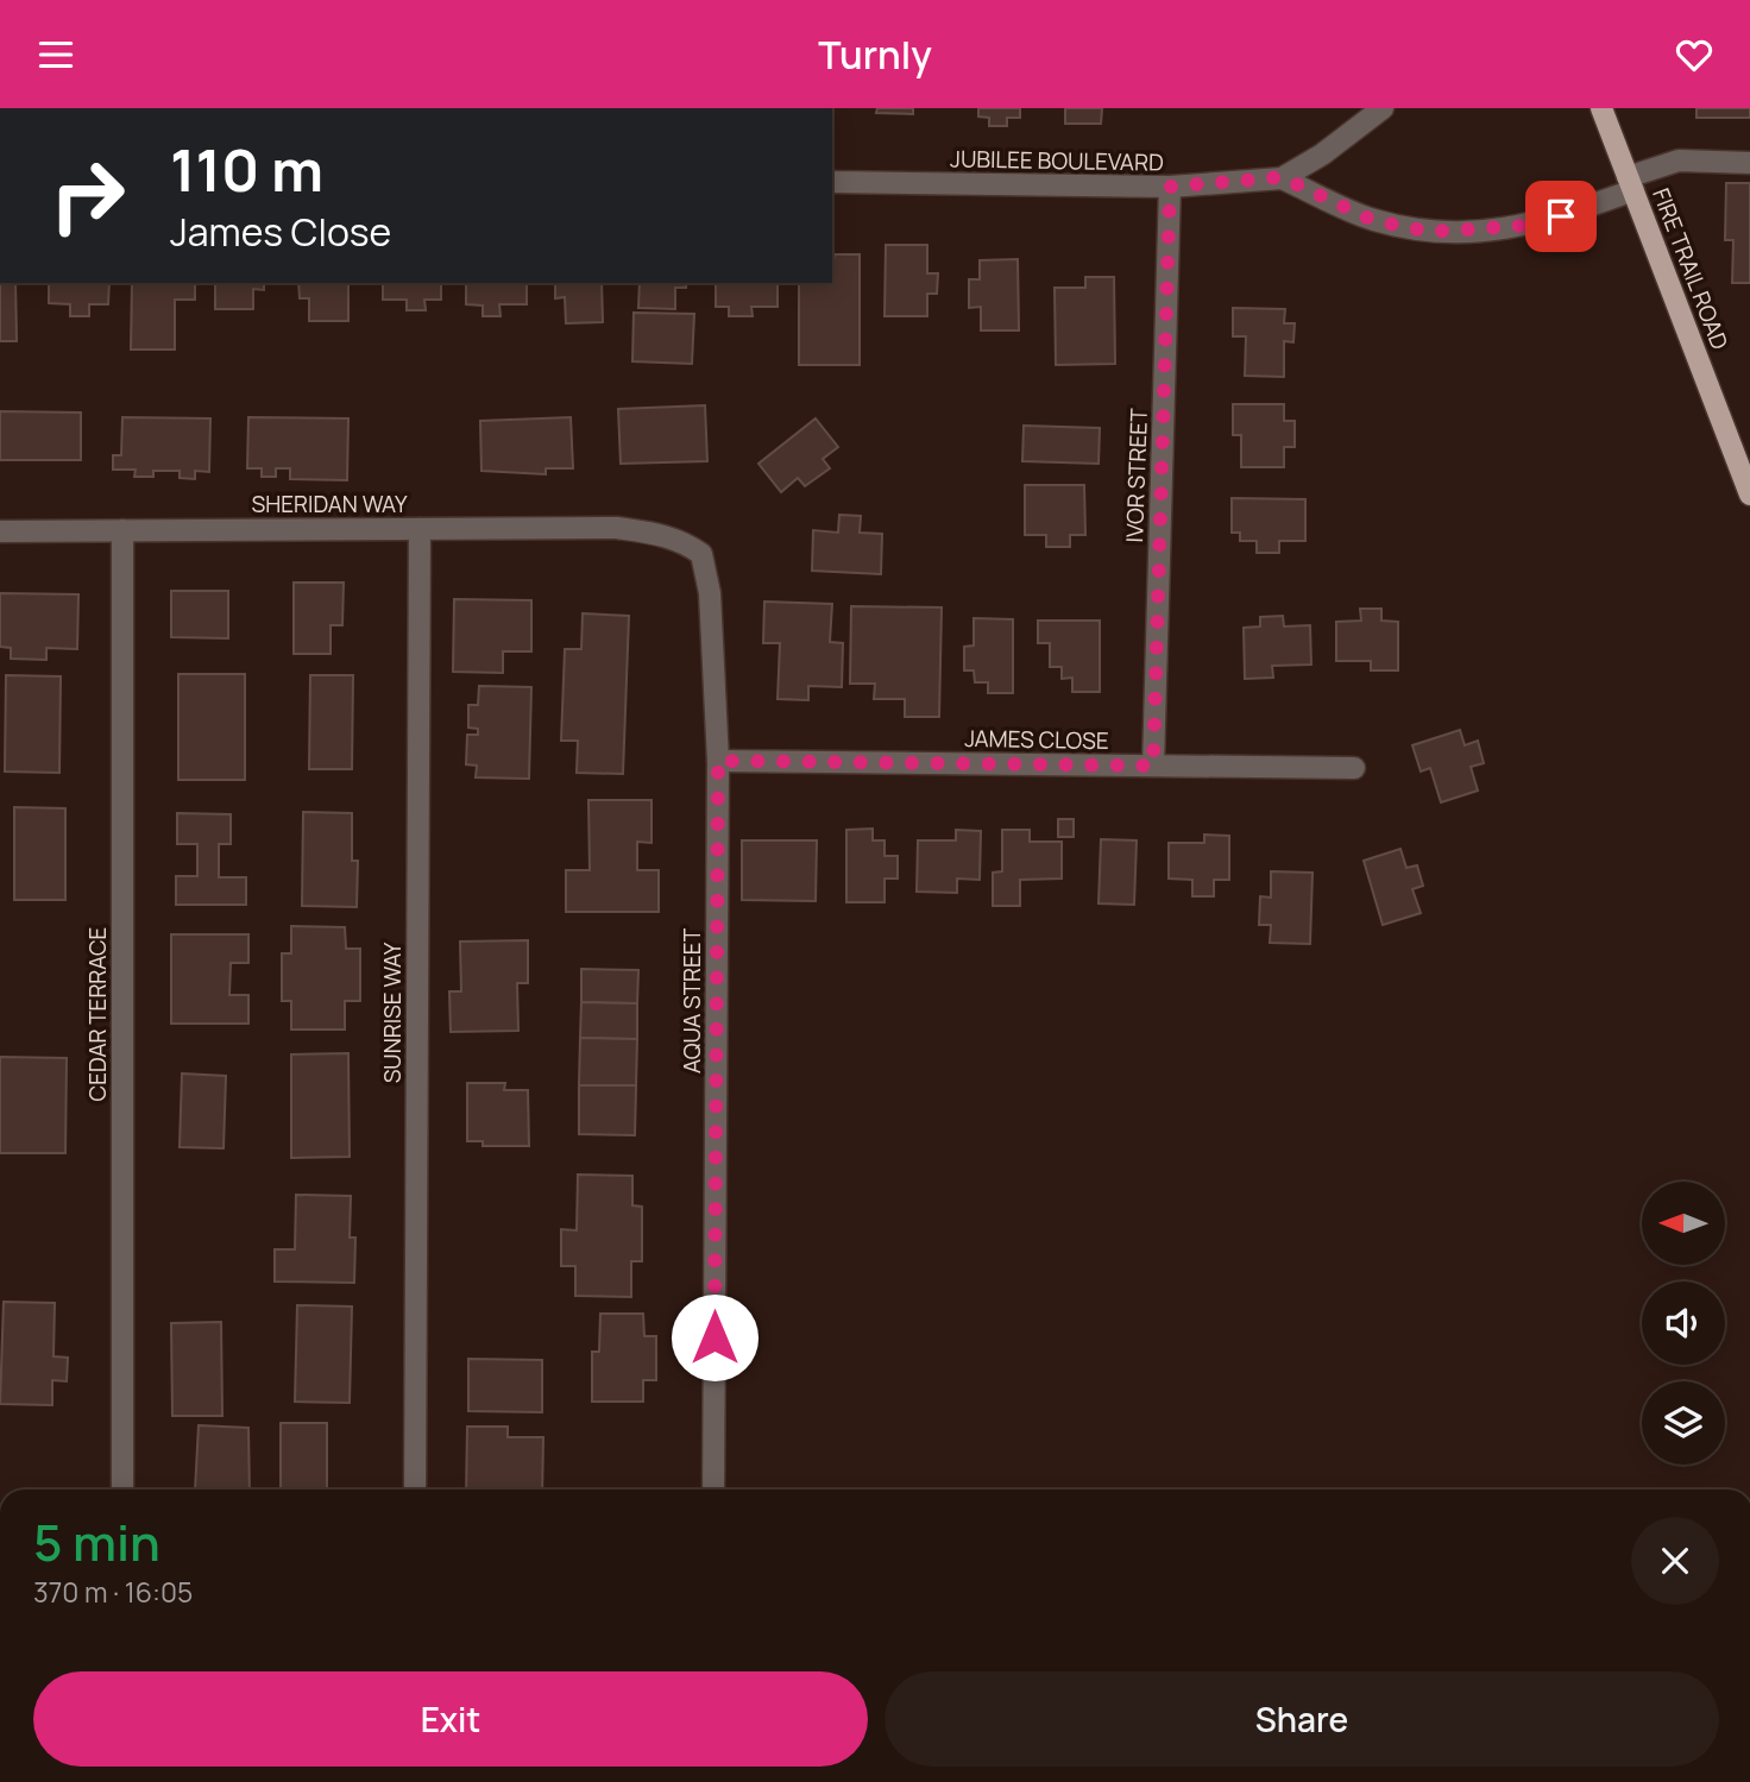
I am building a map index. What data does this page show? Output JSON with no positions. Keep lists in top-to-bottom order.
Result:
{
  "streets": {
    "main road": ["FIRE TRAIL ROAD"],
    "street": [
      "JUBILEE BOULEVARD",
      "IVOR STREET",
      "SHERIDAN WAY",
      "JAMES CLOSE",
      "AQUA STREET",
      "SUNRISE WAY",
      "CEDAR TERRACE"
    ]
  },
  "crossings": [
    ["JUBILEE BOULEVARD", "IVOR STREET"],
    ["IVOR STREET", "JAMES CLOSE"],
    ["SHERIDAN WAY", "AQUA STREET"],
    ["SHERIDAN WAY", "SUNRISE WAY"],
    ["SHERIDAN WAY", "CEDAR TERRACE"],
    ["JAMES CLOSE", "AQUA STREET"]
  ],
  "north": "left",
  "page": {
    "header": "Turnly",
    "turn": ["110 m", "James Close"],
    "heading": ["5 min", "370 m · 16:05"],
    "buttons": ["Exit", "Share"]
  }
}
